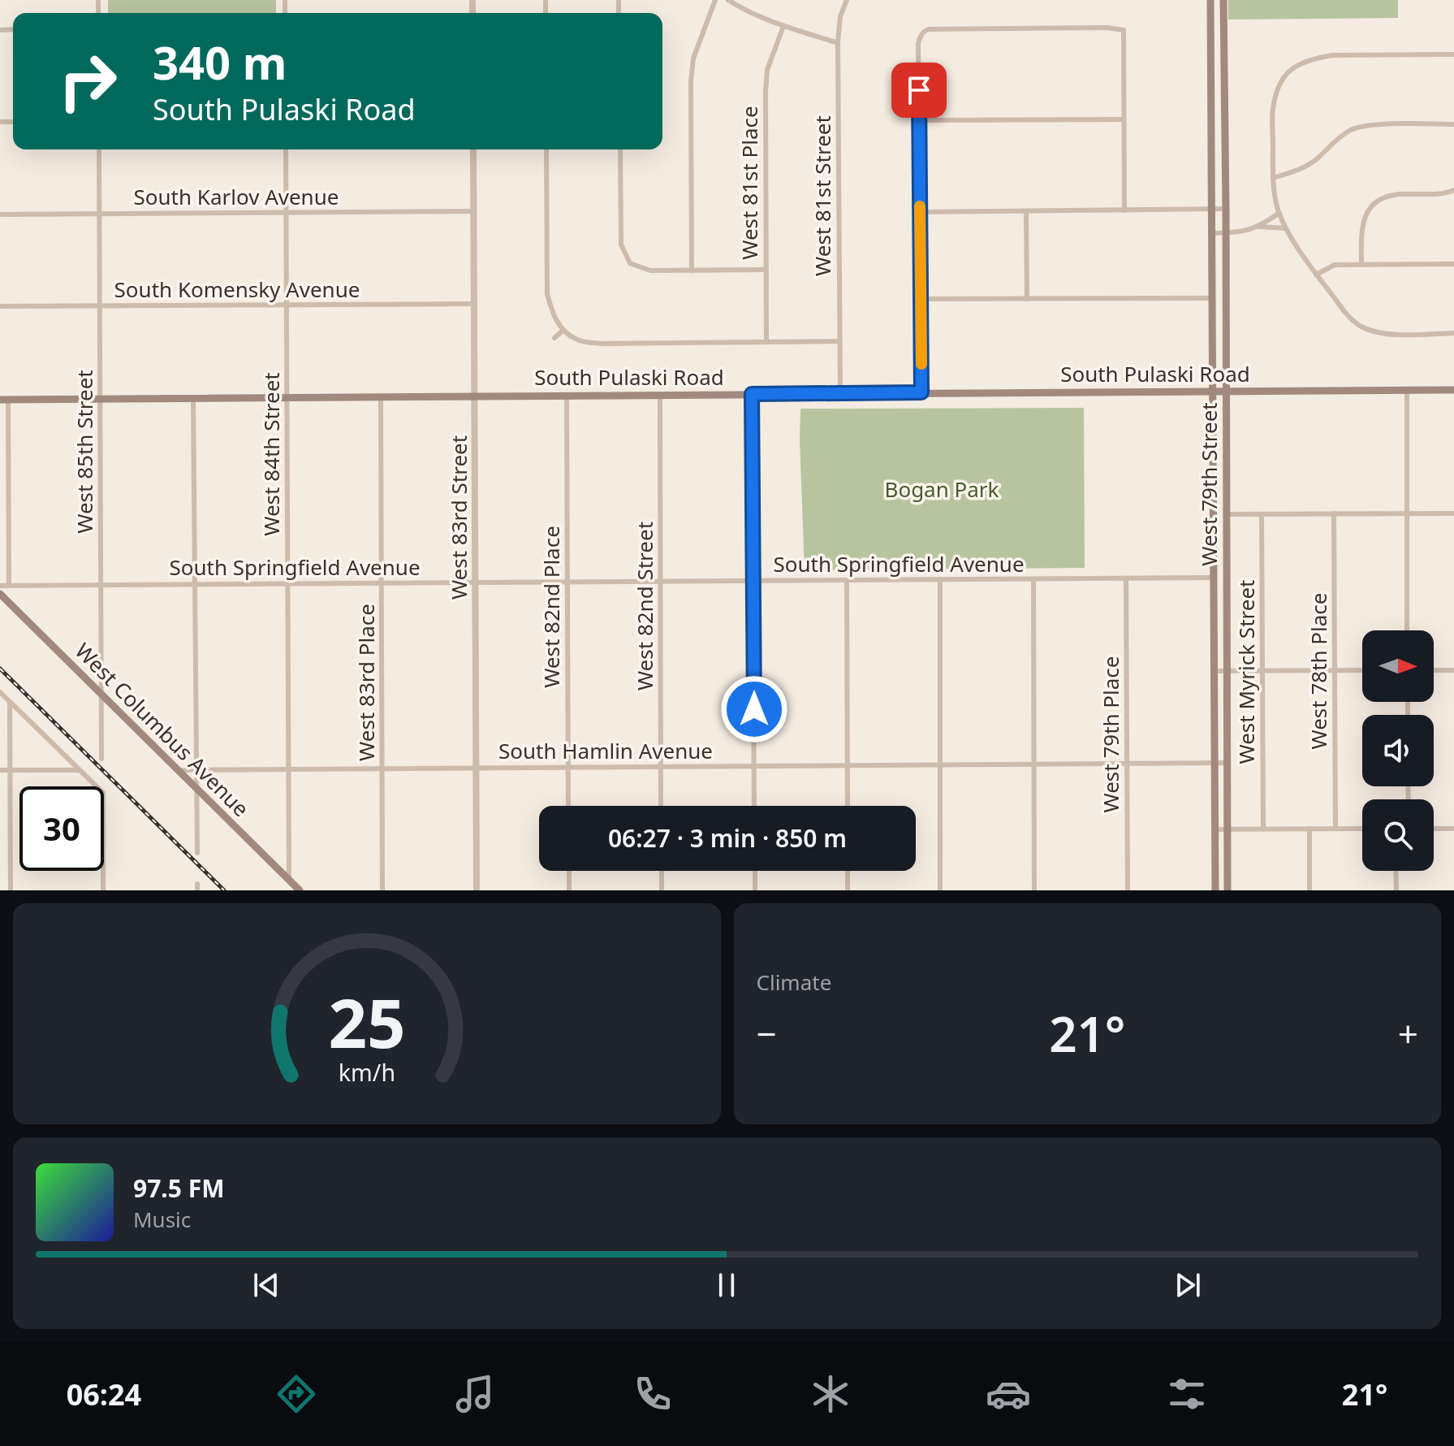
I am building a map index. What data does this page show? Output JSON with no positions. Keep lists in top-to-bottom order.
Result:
{
  "streets": {
    "main road": ["South Pulaski Road", "West 79th Street", "West Columbus Avenue"],
    "street": [
      "West 81st Place",
      "West 81st Street",
      "South Karlov Avenue",
      "South Komensky Avenue",
      "West 85th Street",
      "West 84th Street",
      "West 83rd Street",
      "South Springfield Avenue",
      "West 82nd Street",
      "West 82nd Place",
      "West 78th Place",
      "West Myrick Street",
      "West 83rd Place",
      "West 79th Place",
      "South Hamlin Avenue"
    ]
  },
  "crossings": [
    ["West 81st Street", "South Pulaski Road"],
    ["South Karlov Avenue", "West 85th Street"],
    ["South Karlov Avenue", "West 84th Street"],
    ["South Karlov Avenue", "West 83rd Street"],
    ["South Komensky Avenue", "West 85th Street"],
    ["South Komensky Avenue", "West 84th Street"],
    ["South Komensky Avenue", "West 83rd Street"],
    ["South Pulaski Road", "West 85th Street"],
    ["South Pulaski Road", "West 84th Street"],
    ["South Pulaski Road", "West 79th Street"],
    ["South Pulaski Road", "West 83rd Street"],
    ["South Pulaski Road", "West 82nd Street"],
    ["South Pulaski Road", "West 82nd Place"],
    ["South Pulaski Road", "West 83rd Place"],
    ["West 85th Street", "South Springfield Avenue"],
    ["West 85th Street", "West Columbus Avenue"],
    ["West 84th Street", "South Springfield Avenue"],
    ["West 84th Street", "West Columbus Avenue"],
    ["West 84th Street", "South Hamlin Avenue"],
    ["West 79th Street", "South Springfield Avenue"],
    ["West 79th Street", "South Hamlin Avenue"],
    ["West 83rd Street", "South Springfield Avenue"],
    ["West 83rd Street", "South Hamlin Avenue"],
    ["South Springfield Avenue", "West 82nd Street"],
    ["South Springfield Avenue", "West 82nd Place"],
    ["South Springfield Avenue", "West 83rd Place"],
    ["South Springfield Avenue", "West 79th Place"],
    ["West 82nd Street", "South Hamlin Avenue"],
    ["West 82nd Place", "South Hamlin Avenue"],
    ["West 83rd Place", "South Hamlin Avenue"],
    ["West Columbus Avenue", "South Hamlin Avenue"],
    ["West 79th Place", "South Hamlin Avenue"]
  ],
  "parks": ["Bogan Park"],
  "north": "right",
  "page": {
    "turn": ["340 m", "South Pulaski Road"],
    "limit": "30",
    "trip": "06:27 · 3 min · 850 m",
    "tile": "Climate",
    "heat": ["−", "21°", "+"],
    "song": ["97.5 FM", "Music"],
    "tabs": ["06:24", "21°"],
    "gauge": ["25", "km/h"]
  }
}
